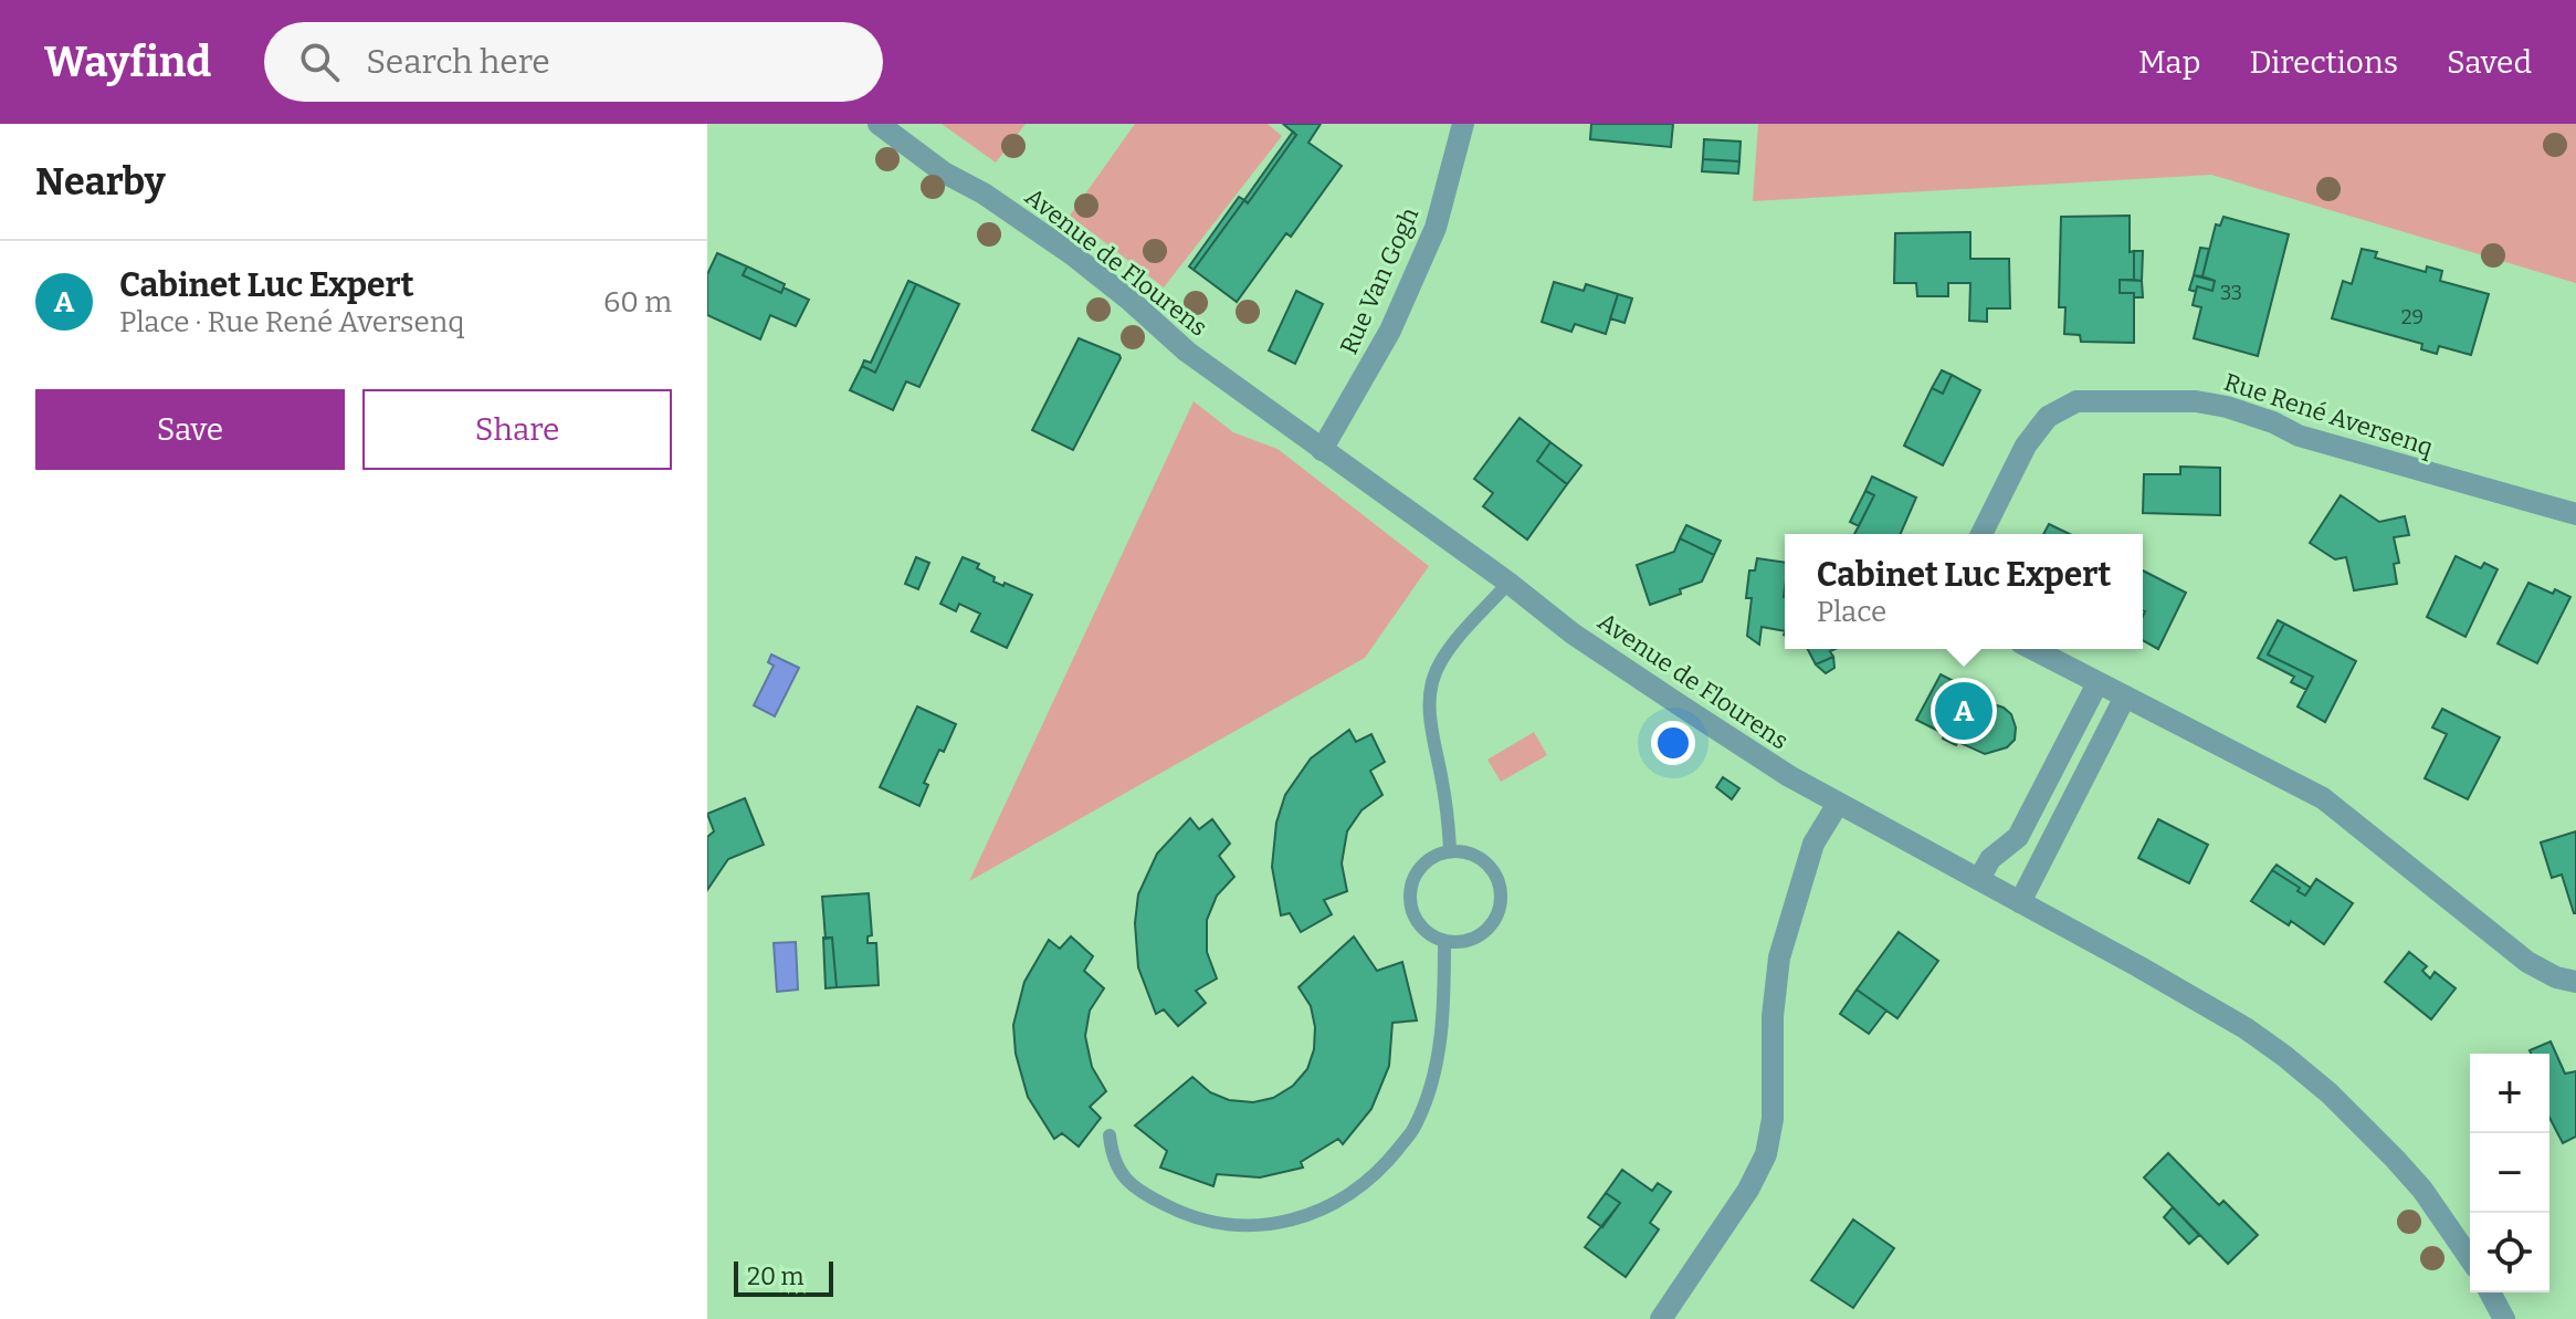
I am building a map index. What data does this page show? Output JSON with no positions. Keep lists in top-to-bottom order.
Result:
{
  "streets": {
    "street": ["Avenue de Flourens", "Rue Van Gogh", "Rue René Aversenq"]
  },
  "crossings": [
    ["Avenue de Flourens", "Rue Van Gogh"]
  ],
  "house_numbers": ["33", "29"],
  "scale_bar": "20 m",
  "page": {
    "header": "Wayfind",
    "search": "Search here",
    "nav": ["Map", "Directions", "Saved"],
    "heading": "Nearby",
    "list": [
      {
        "mark": "A",
        "name": "Cabinet Luc Expert",
        "note": "Place · Rue René Aversenq",
        "value": "60 m"
      }
    ],
    "buttons": ["Save", "Share"],
    "popup": ["Cabinet Luc Expert", "Place"],
    "pins": "A",
    "map_buttons": ["+", "−"],
    "scale": "20 m"
  }
}
